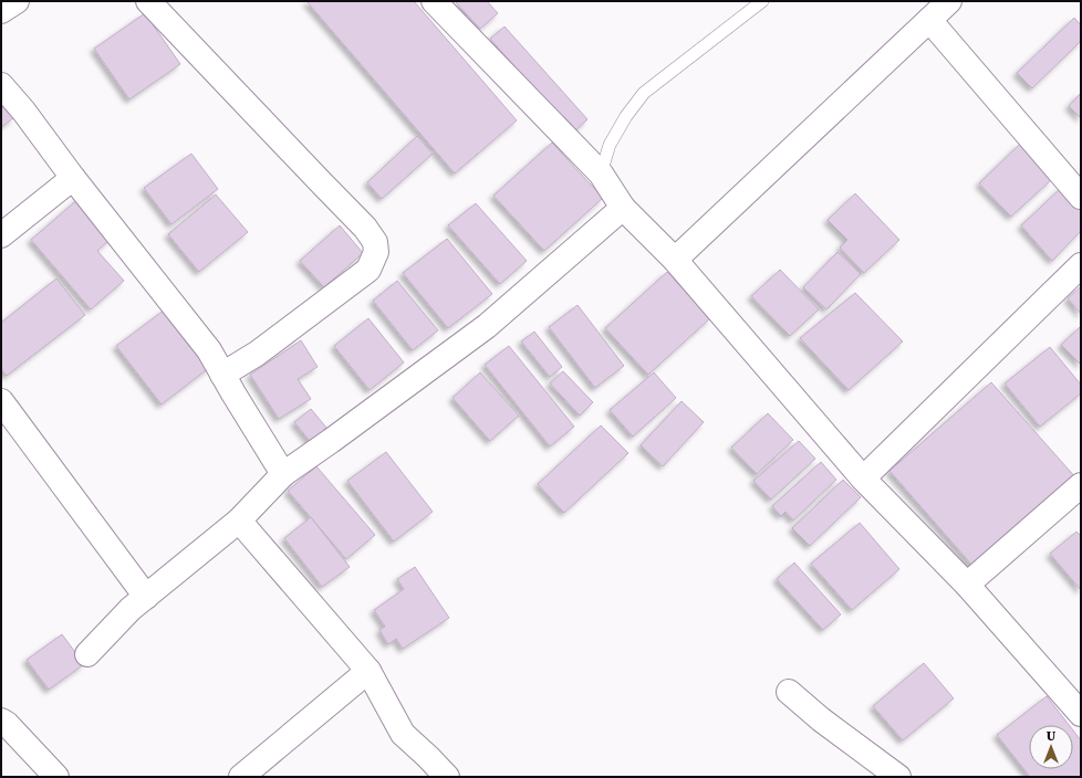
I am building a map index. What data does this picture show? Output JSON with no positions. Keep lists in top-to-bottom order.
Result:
{
  "north": "top"
}
